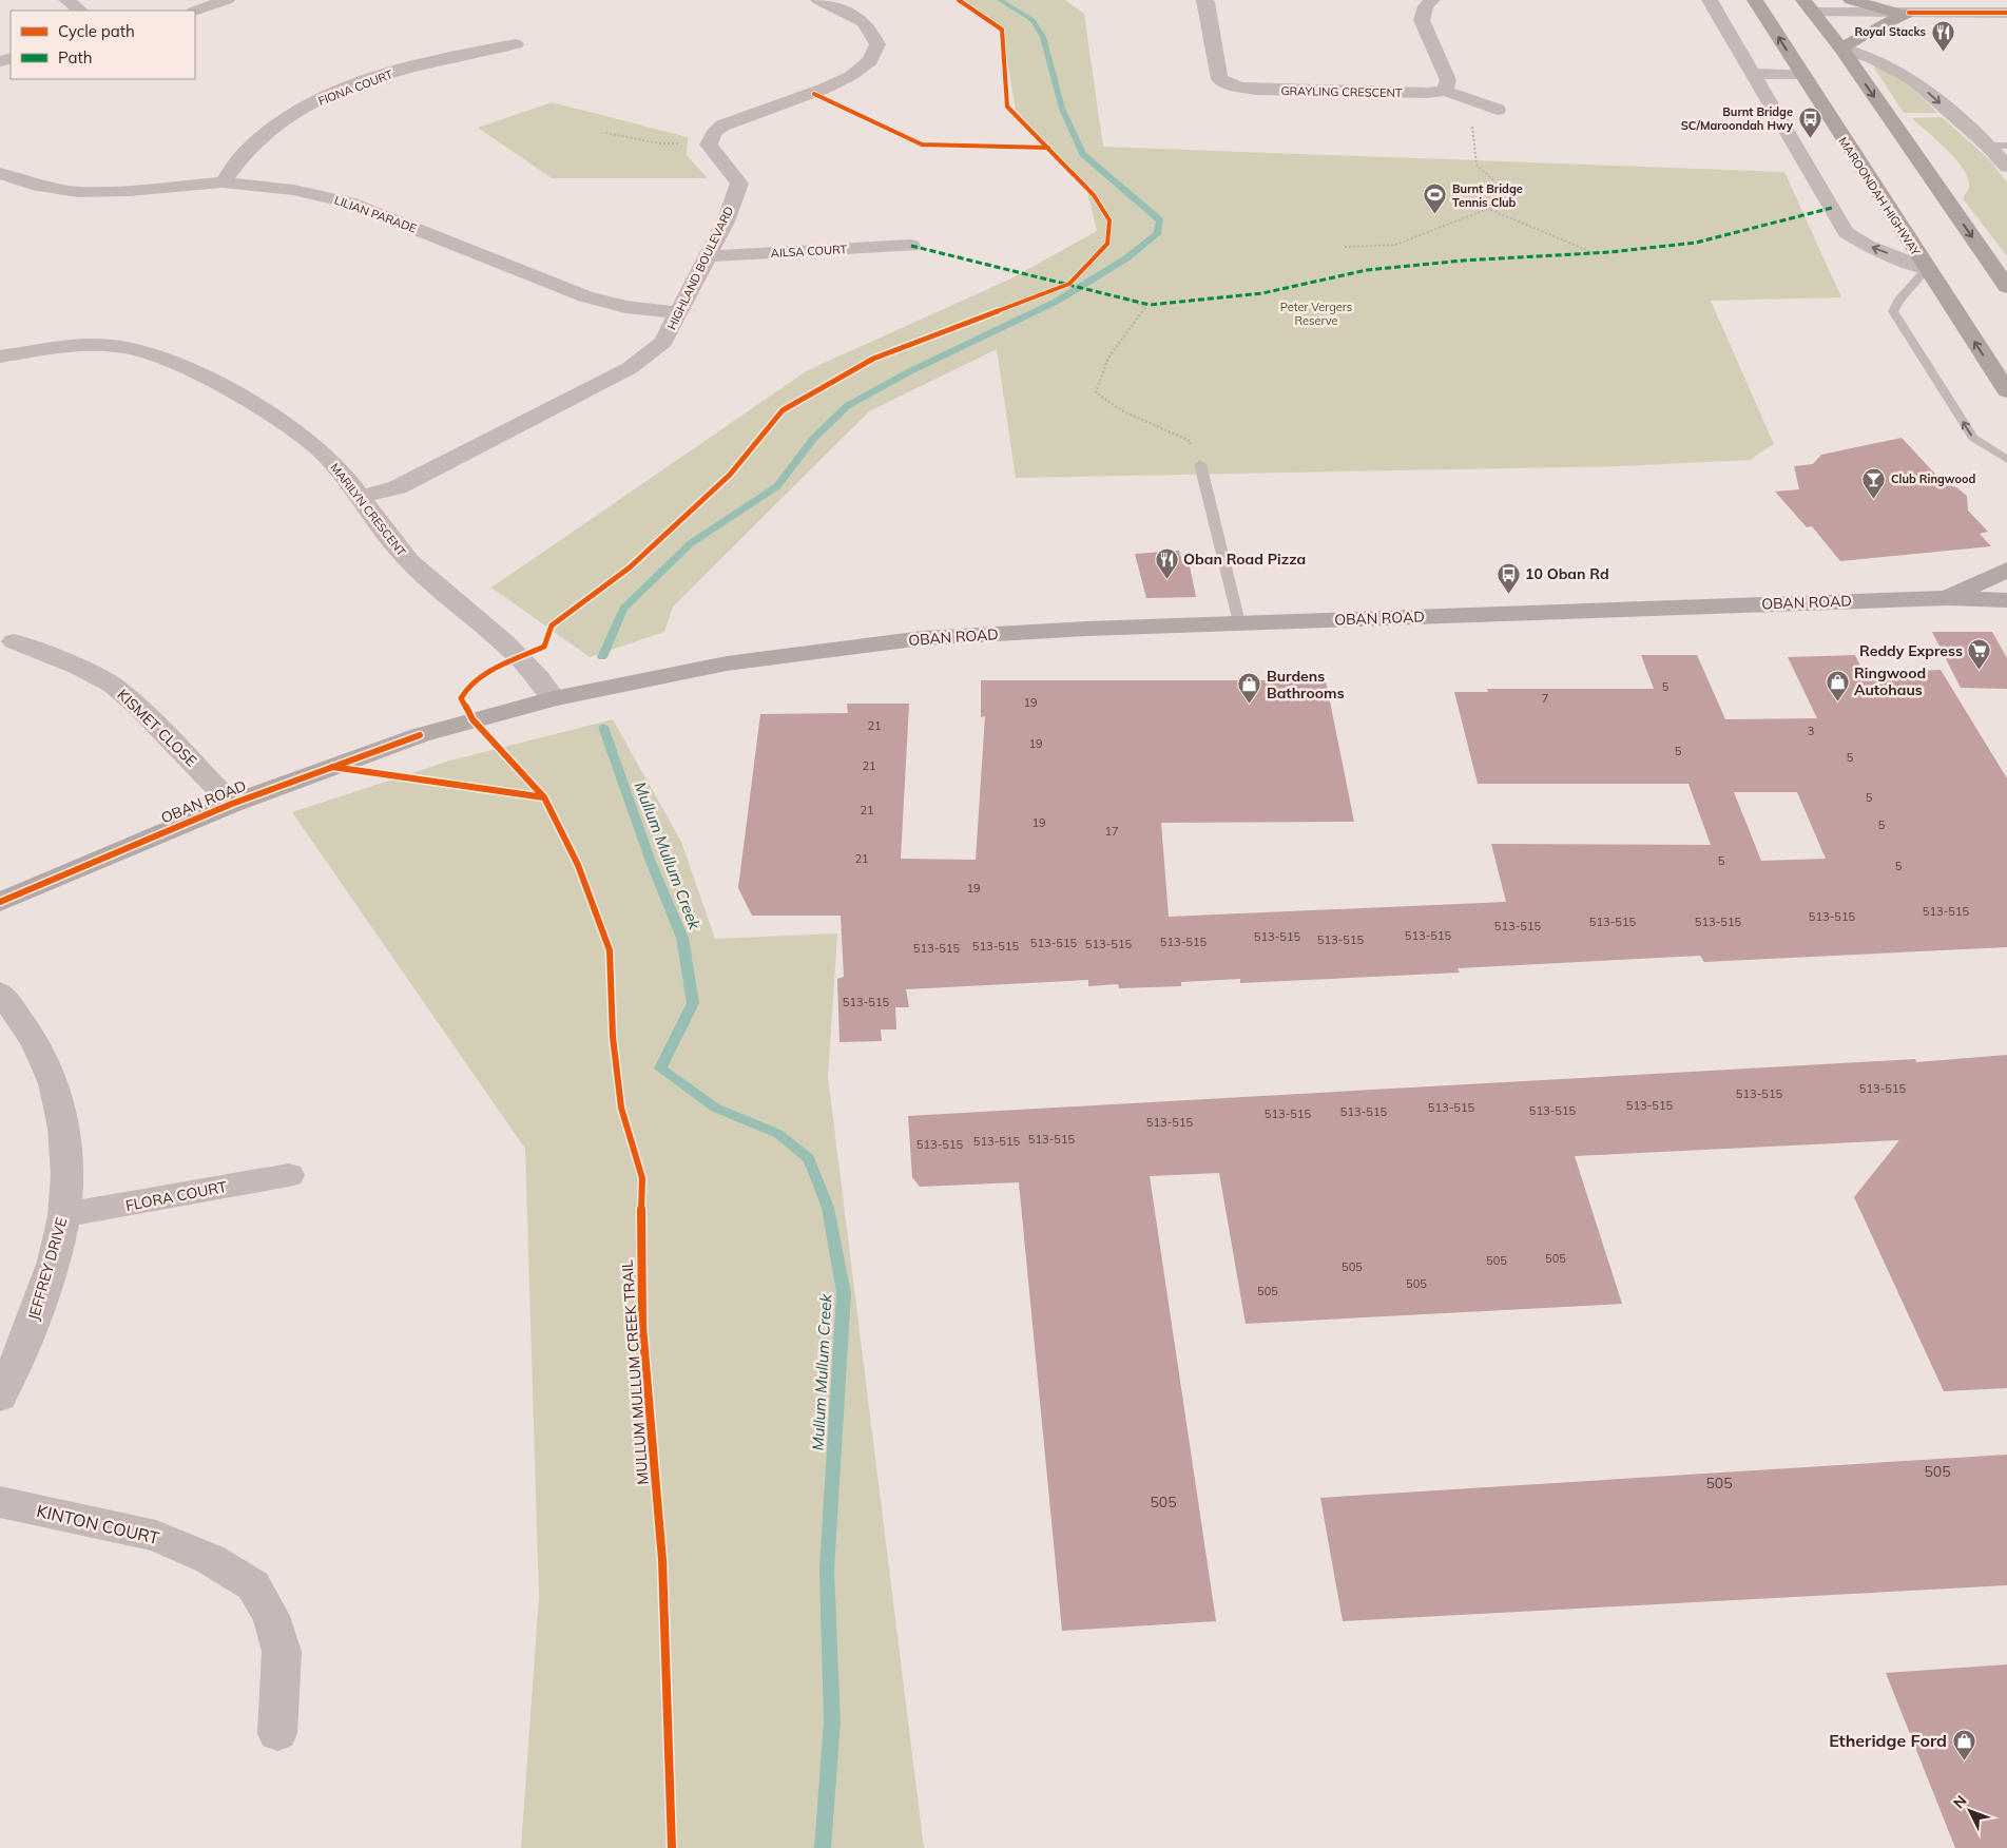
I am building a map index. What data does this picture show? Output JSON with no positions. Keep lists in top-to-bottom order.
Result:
{
  "streets": {
    "highway": ["MAROONDAH HIGHWAY"],
    "main road": ["OBAN ROAD"],
    "street": [
      "FIONA COURT",
      "GRAYLING CRESCENT",
      "LILIAN PARADE",
      "AILSA COURT",
      "HIGHLAND BOULEVARD",
      "MARILYN CRESCENT",
      "KISMET CLOSE",
      "FLORA COURT",
      "JEFFREY DRIVE",
      "KINTON COURT"
    ],
    "cycle path": ["MULLUM MULLUM CREEK TRAIL"]
  },
  "crossings": [
    ["FIONA COURT", "LILIAN PARADE"],
    ["LILIAN PARADE", "HIGHLAND BOULEVARD"],
    ["AILSA COURT", "HIGHLAND BOULEVARD"],
    ["HIGHLAND BOULEVARD", "MARILYN CRESCENT"],
    ["MARILYN CRESCENT", "OBAN ROAD"],
    ["OBAN ROAD", "KISMET CLOSE"],
    ["FLORA COURT", "JEFFREY DRIVE"]
  ],
  "water": ["Mullum Mullum Creek"],
  "parks": ["Peter Vergers Reserve"],
  "places": {
    "restaurant": ["Royal Stacks", "Oban Road Pizza"],
    "bus stop": ["Burnt Bridge SC/Maroondah Hwy", "10 Oban Rd"],
    "sports": ["Burnt Bridge Tennis Club"],
    "bar": ["Club Ringwood"],
    "supermarket": ["Reddy Express"],
    "shop": ["Ringwood Autohaus", "Burdens Bathrooms", "Etheridge Ford"]
  },
  "house_numbers": [
    "5",
    "7",
    "19",
    "21",
    "3",
    "19",
    "5",
    "5",
    "21",
    "5",
    "21",
    "19",
    "5",
    "17",
    "21",
    "5",
    "5",
    "19",
    "513-515",
    "513-515",
    "513-515",
    "513-515",
    "513-515",
    "513-515",
    "513-515",
    "513-515",
    "513-515",
    "513-515",
    "513-515",
    "513-515",
    "513-515",
    "513-515",
    "513-515",
    "513-515",
    "513-515",
    "513-515",
    "513-515",
    "513-515",
    "513-515",
    "513-515",
    "513-515",
    "513-515",
    "513-515",
    "505",
    "505",
    "505",
    "505",
    "505",
    "505",
    "505",
    "505"
  ],
  "legend": ["Cycle path", "Path"],
  "north": "top left"
}
